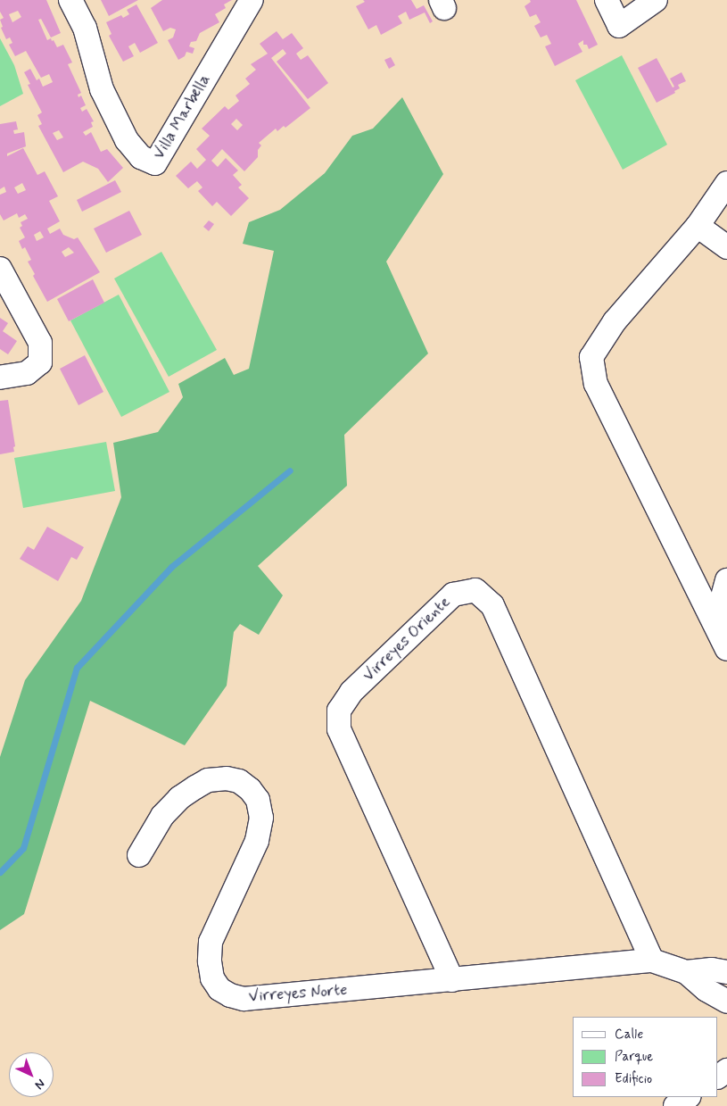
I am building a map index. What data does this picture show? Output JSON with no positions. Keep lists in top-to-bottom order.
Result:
{
  "streets": {
    "street": ["Villa Marbella", "Virreyes Oriente", "Virreyes Norte"]
  },
  "crossings": [
    ["Virreyes Oriente", "Virreyes Norte"]
  ],
  "legend": ["Calle", "Parque", "Edificio"],
  "north": "bottom right"
}
